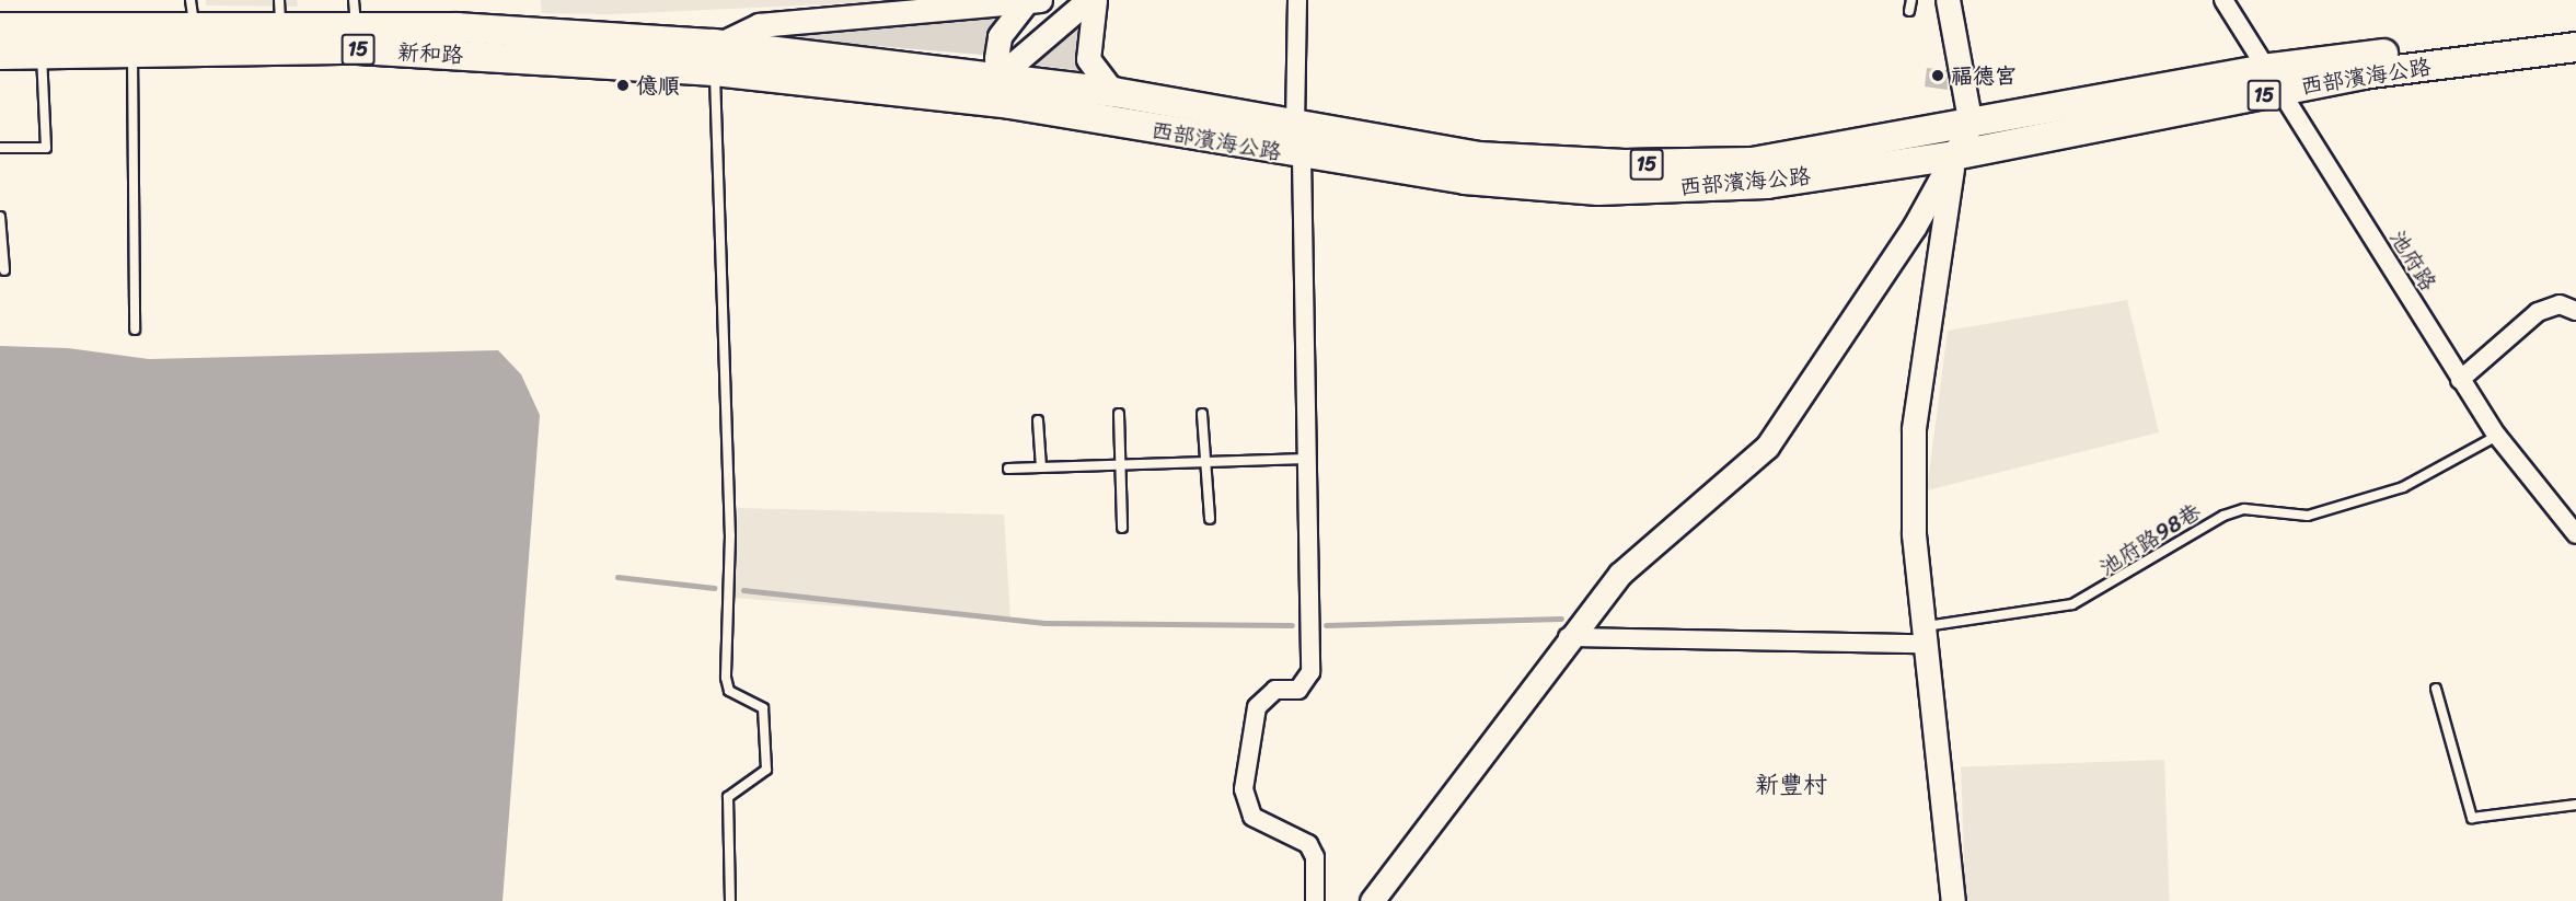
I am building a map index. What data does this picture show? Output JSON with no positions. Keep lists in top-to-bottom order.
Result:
{
  "streets": {
    "main road": ["15", "新和路", "西部濱海公路"],
    "street": ["池府路"],
    "lane": ["池府路98巷"]
  },
  "crossings": [
    ["新和路", "西部濱海公路"],
    ["西部濱海公路", "池府路"],
    ["池府路", "池府路98巷"]
  ],
  "districts": ["新豐村"],
  "places": ["福德宮", "億順"]
}
